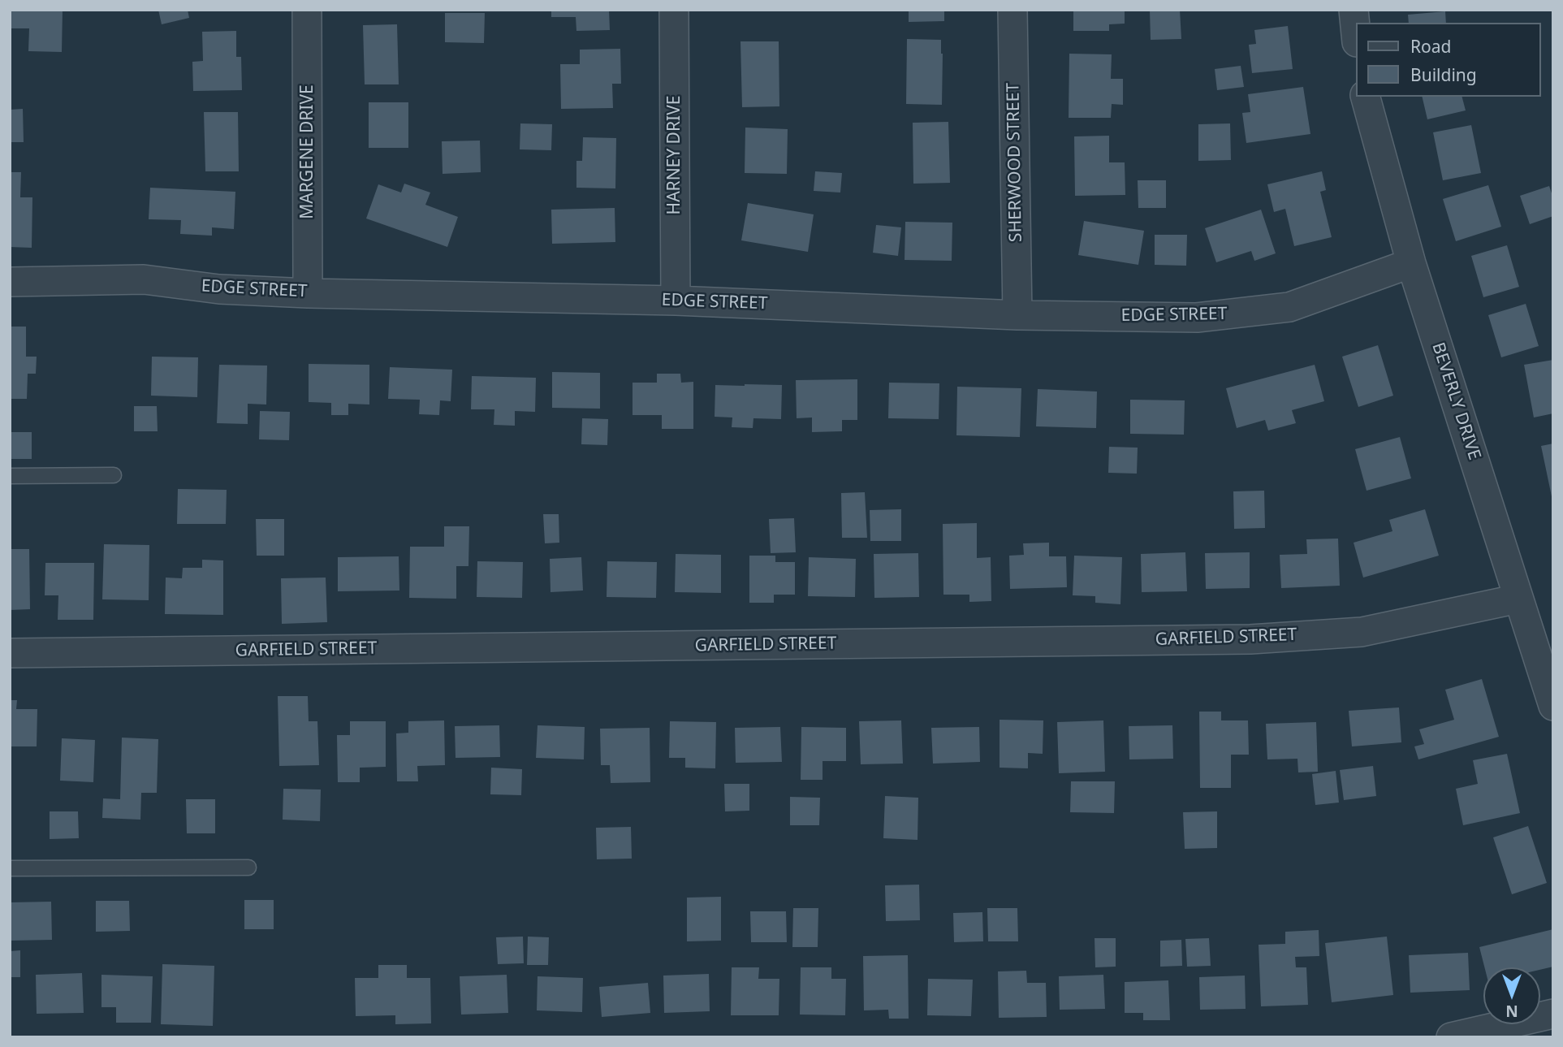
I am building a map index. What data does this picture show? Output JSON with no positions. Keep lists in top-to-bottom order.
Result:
{
  "streets": {
    "street": [
      "MARGENE DRIVE",
      "HARNEY DRIVE",
      "SHERWOOD STREET",
      "EDGE STREET",
      "BEVERLY DRIVE",
      "GARFIELD STREET"
    ]
  },
  "crossings": [
    ["MARGENE DRIVE", "EDGE STREET"],
    ["HARNEY DRIVE", "EDGE STREET"],
    ["SHERWOOD STREET", "EDGE STREET"],
    ["EDGE STREET", "BEVERLY DRIVE"],
    ["BEVERLY DRIVE", "GARFIELD STREET"]
  ],
  "legend": ["Road", "Building"],
  "north": "bottom"
}
